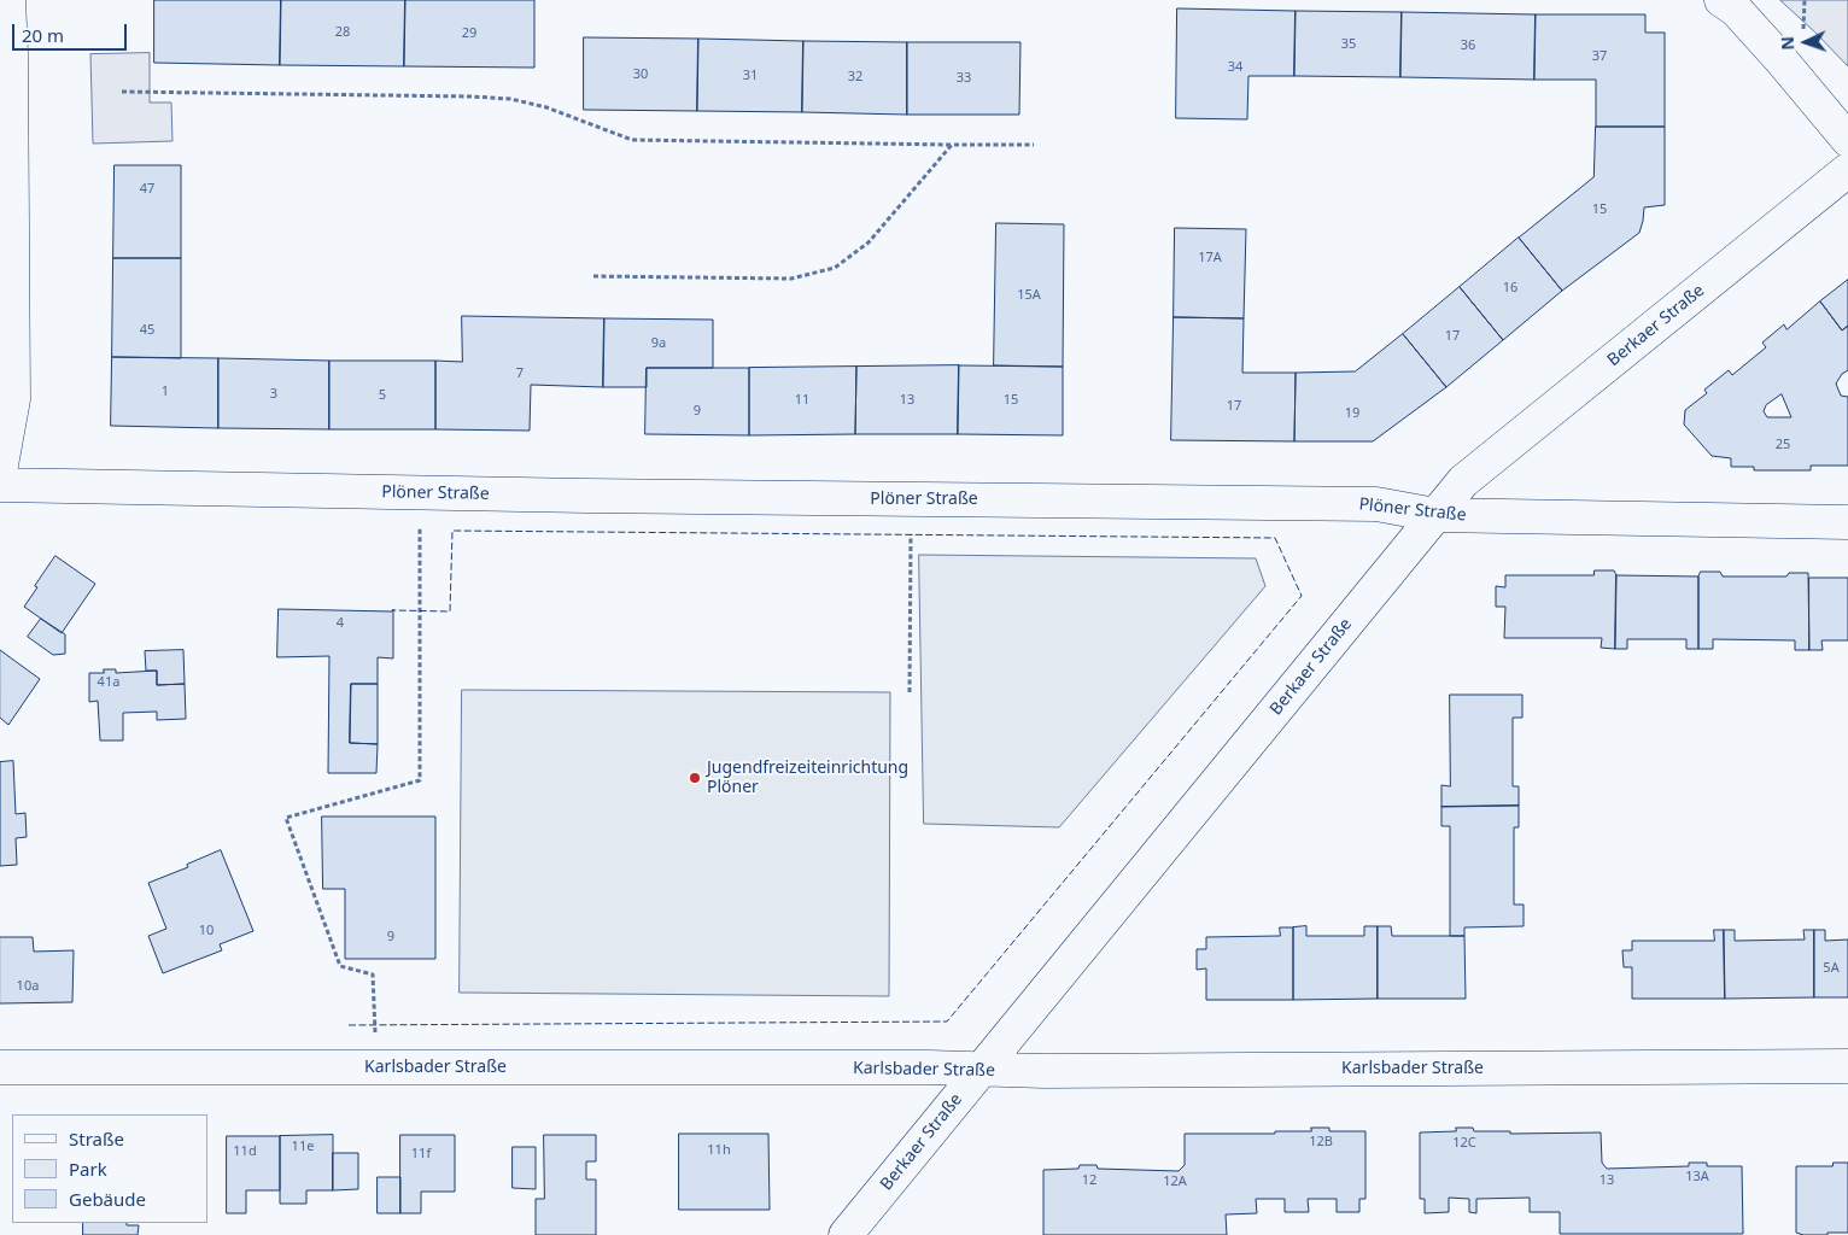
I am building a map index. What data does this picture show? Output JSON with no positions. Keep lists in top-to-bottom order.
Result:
{
  "streets": {
    "street": ["Berkaer Straße", "Plöner Straße", "Karlsbader Straße"]
  },
  "crossings": [
    ["Berkaer Straße", "Plöner Straße"],
    ["Berkaer Straße", "Karlsbader Straße"]
  ],
  "places": ["Jugendfreizeiteinrichtung Plöner"],
  "house_numbers": [
    "28",
    "29",
    "35",
    "36",
    "37",
    "34",
    "30",
    "31",
    "32",
    "33",
    "47",
    "15",
    "17A",
    "16",
    "15A",
    "45",
    "17",
    "9a",
    "7",
    "1",
    "3",
    "5",
    "11",
    "13",
    "15",
    "17",
    "9",
    "19",
    "25",
    "4",
    "41a",
    "10",
    "9",
    "5A",
    "10a",
    "12B",
    "12C",
    "11e",
    "11h",
    "11d",
    "11f",
    "13A",
    "12",
    "13",
    "12A"
  ],
  "legend": ["Straße", "Park", "Gebäude"],
  "scale_bar": "20 m",
  "north": "left"
}
